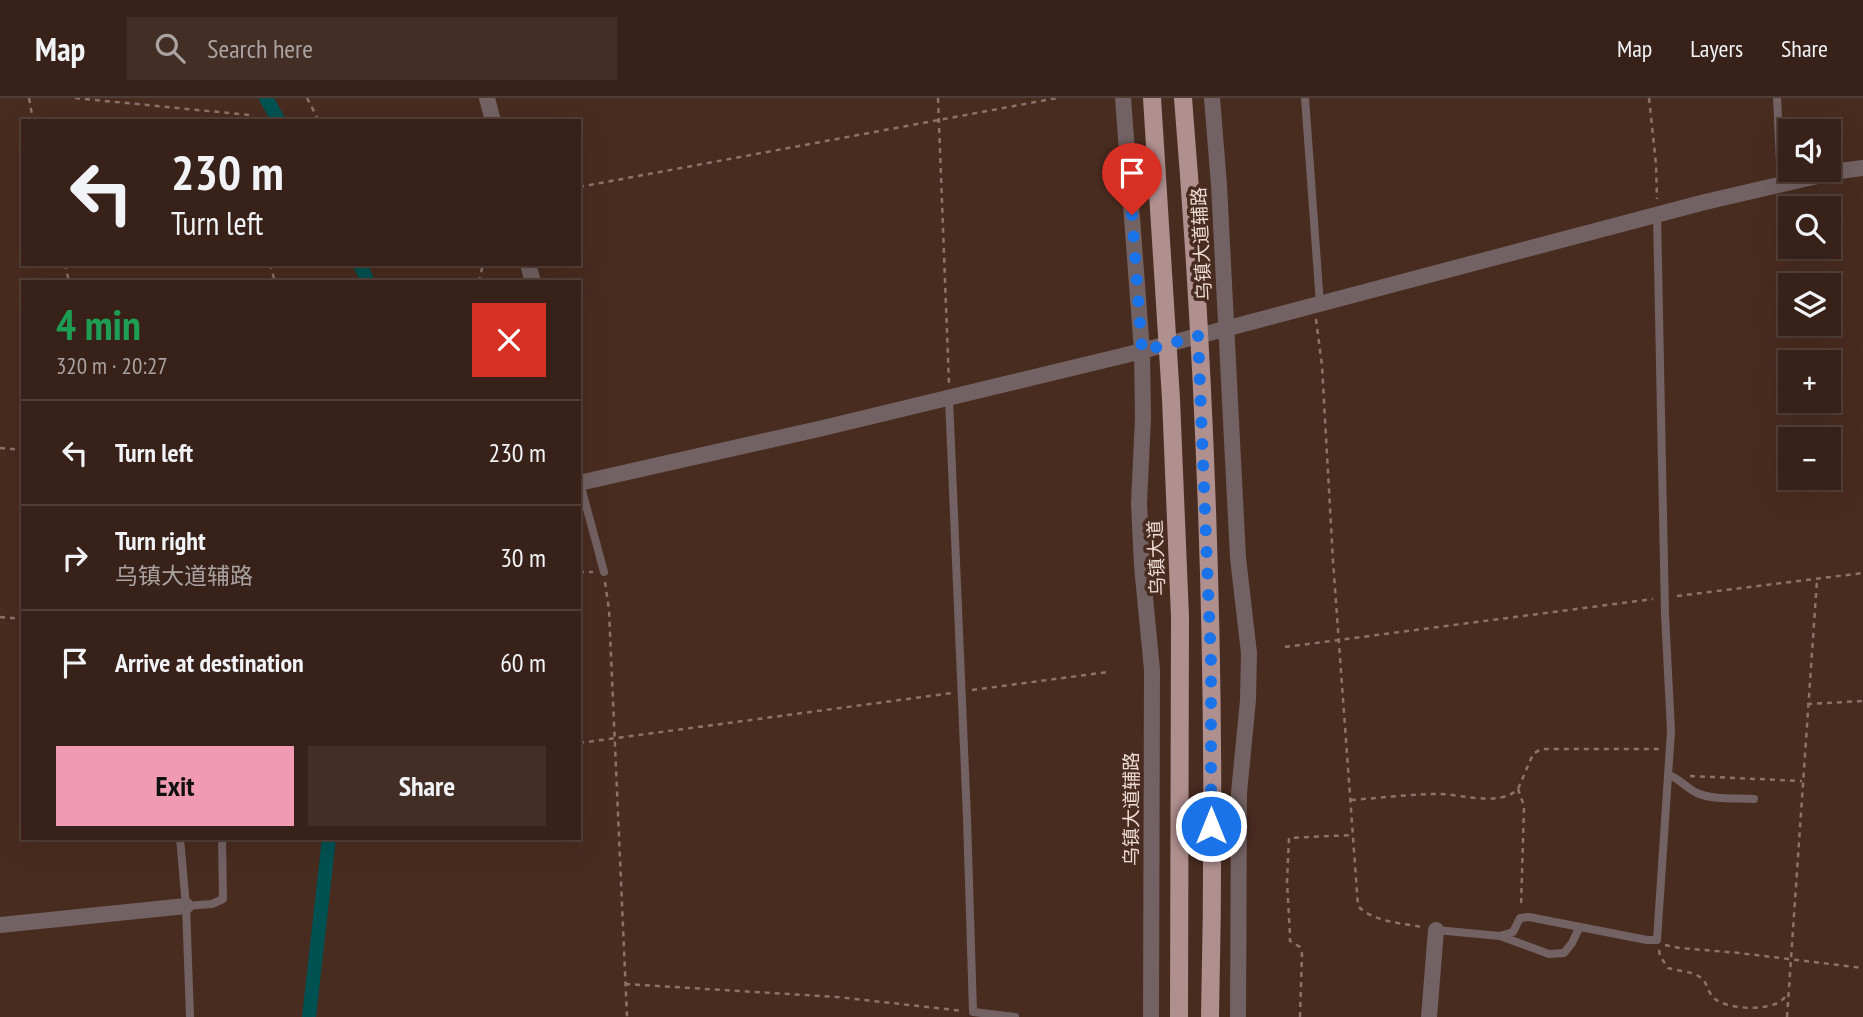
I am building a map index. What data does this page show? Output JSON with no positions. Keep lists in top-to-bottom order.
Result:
{
  "streets": {
    "main road": ["乌镇大道"],
    "street": ["乌镇大道辅路"]
  },
  "page": {
    "header": "Map",
    "search": "Search here",
    "nav": ["Map", "Layers", "Share"],
    "map_buttons": ["+", "−"],
    "turn": ["230 m", "Turn left"],
    "heading": ["4 min", "320 m · 20:27"],
    "list": [
      {
        "name": "Turn left",
        "value": "230 m"
      },
      {
        "name": "Turn right",
        "note": "乌镇大道辅路",
        "value": "30 m"
      },
      {
        "name": "Arrive at destination",
        "value": "60 m"
      }
    ],
    "buttons": ["Exit", "Share"]
  }
}
